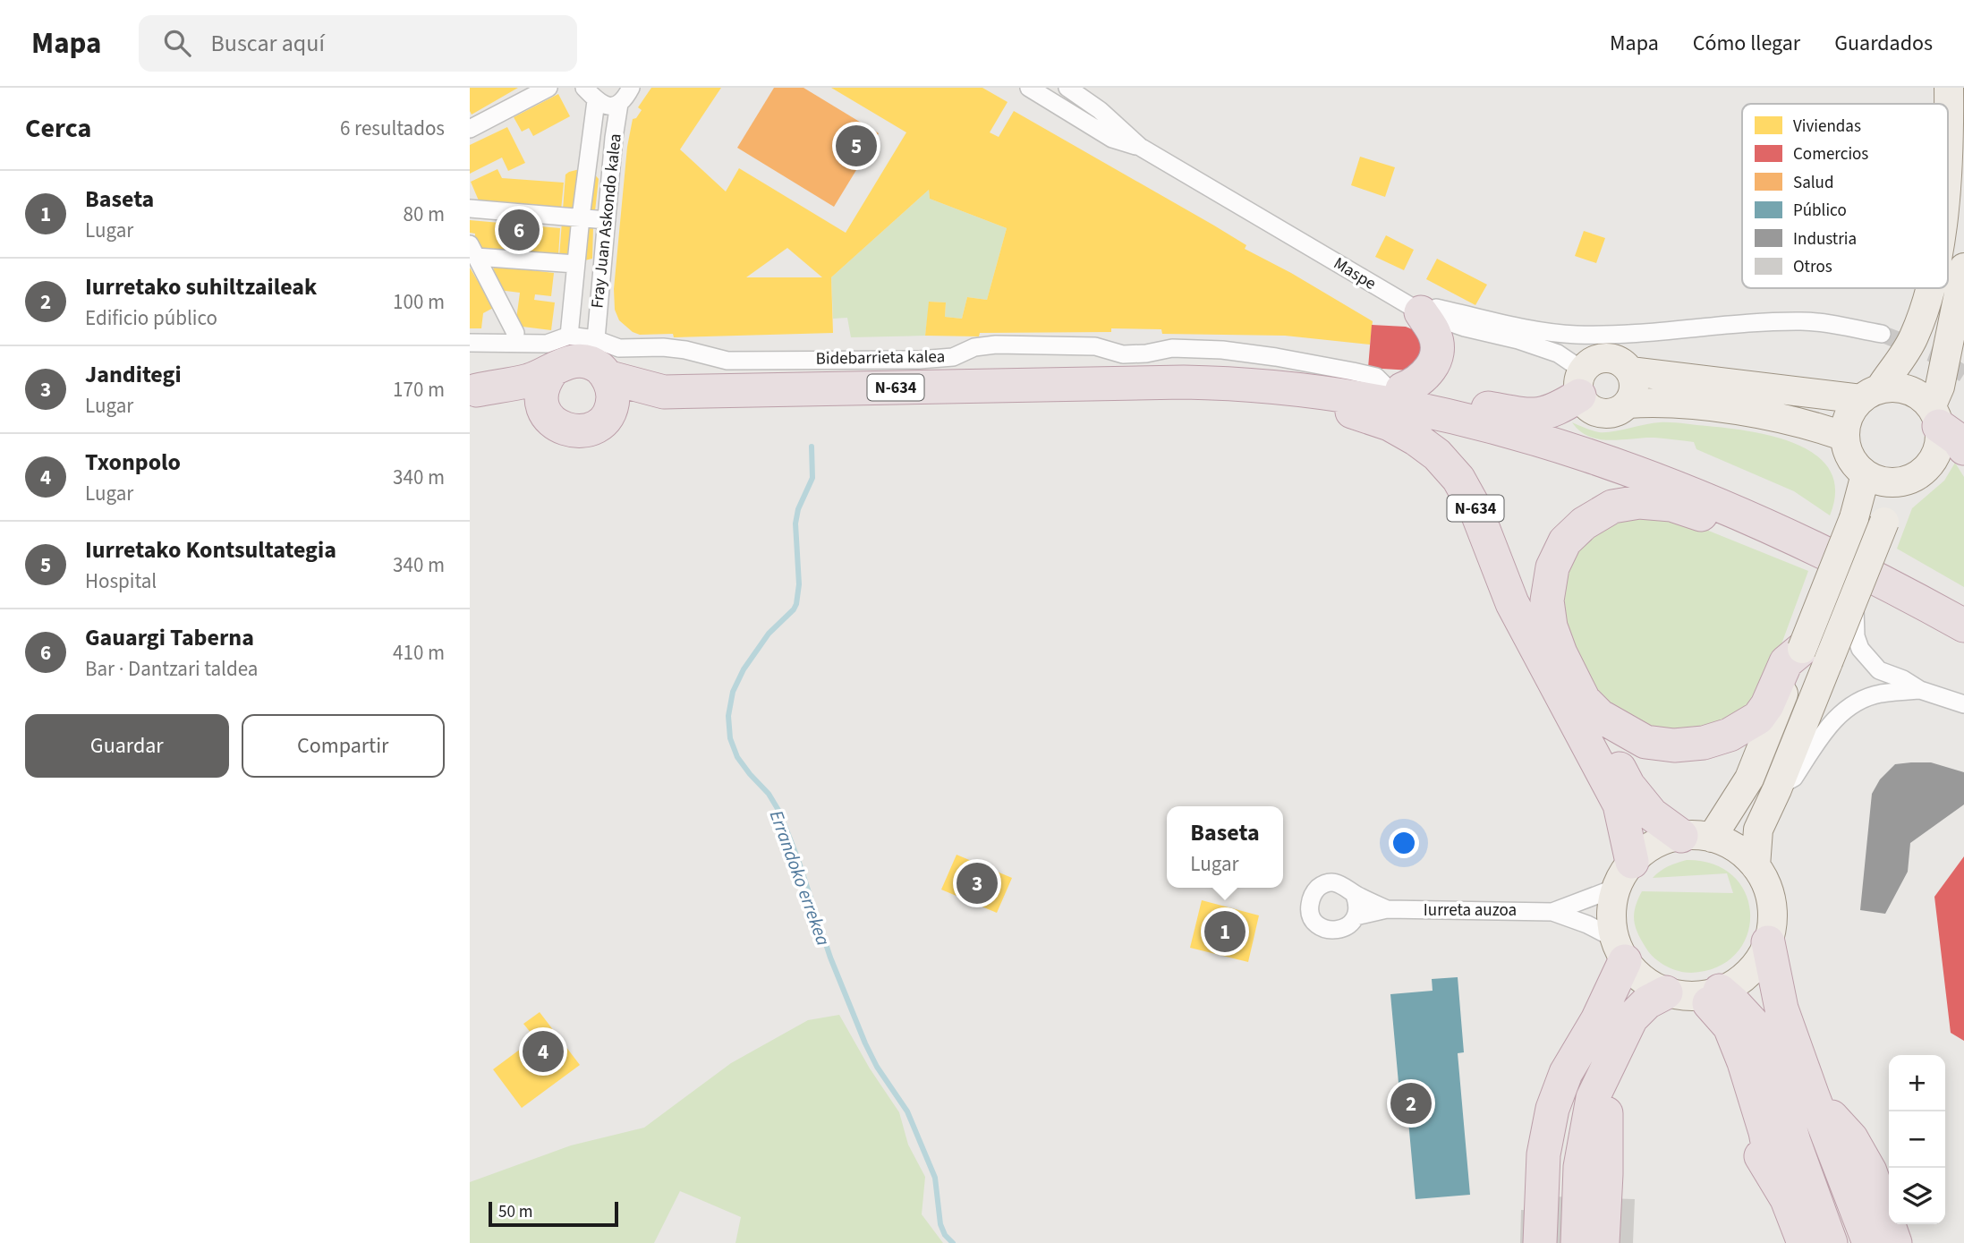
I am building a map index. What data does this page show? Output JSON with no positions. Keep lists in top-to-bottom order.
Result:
{
  "streets": {
    "highway": ["Bidebarrieta kalea", "N-634"],
    "street": ["Fray Juan Askondo kalea", "Maspe", "Iurreta auzoa"]
  },
  "crossings": [
    ["Fray Juan Askondo kalea", "Bidebarrieta kalea"],
    ["Bidebarrieta kalea", "N-634"]
  ],
  "water": ["Errandoko errekea"],
  "legend": [
    "Viviendas",
    "Comercios",
    "Salud",
    "Público",
    "Industria",
    "Otros"
  ],
  "scale_bar": "50 m",
  "page": {
    "header": "Mapa",
    "search": "Buscar aquí",
    "nav": ["Mapa", "Cómo llegar", "Guardados"],
    "heading": ["Cerca", "6 resultados"],
    "pins": [
      "5",
      "6",
      "3",
      "1",
      "4",
      "2"
    ],
    "list": [
      {
        "mark": "1",
        "name": "Baseta",
        "note": "Lugar",
        "value": "80 m"
      },
      {
        "mark": "2",
        "name": "Iurretako suhiltzaileak",
        "note": "Edificio público",
        "value": "100 m"
      },
      {
        "mark": "3",
        "name": "Janditegi",
        "note": "Lugar",
        "value": "170 m"
      },
      {
        "mark": "4",
        "name": "Txonpolo",
        "note": "Lugar",
        "value": "340 m"
      },
      {
        "mark": "5",
        "name": "Iurretako Kontsultategia",
        "note": "Hospital",
        "value": "340 m"
      },
      {
        "mark": "6",
        "name": "Gauargi Taberna",
        "note": "Bar · Dantzari taldea",
        "value": "410 m"
      }
    ],
    "buttons": ["Guardar", "Compartir"],
    "popup": ["Baseta", "Lugar"],
    "map_buttons": ["+", "−"],
    "scale": "50 m"
  }
}
